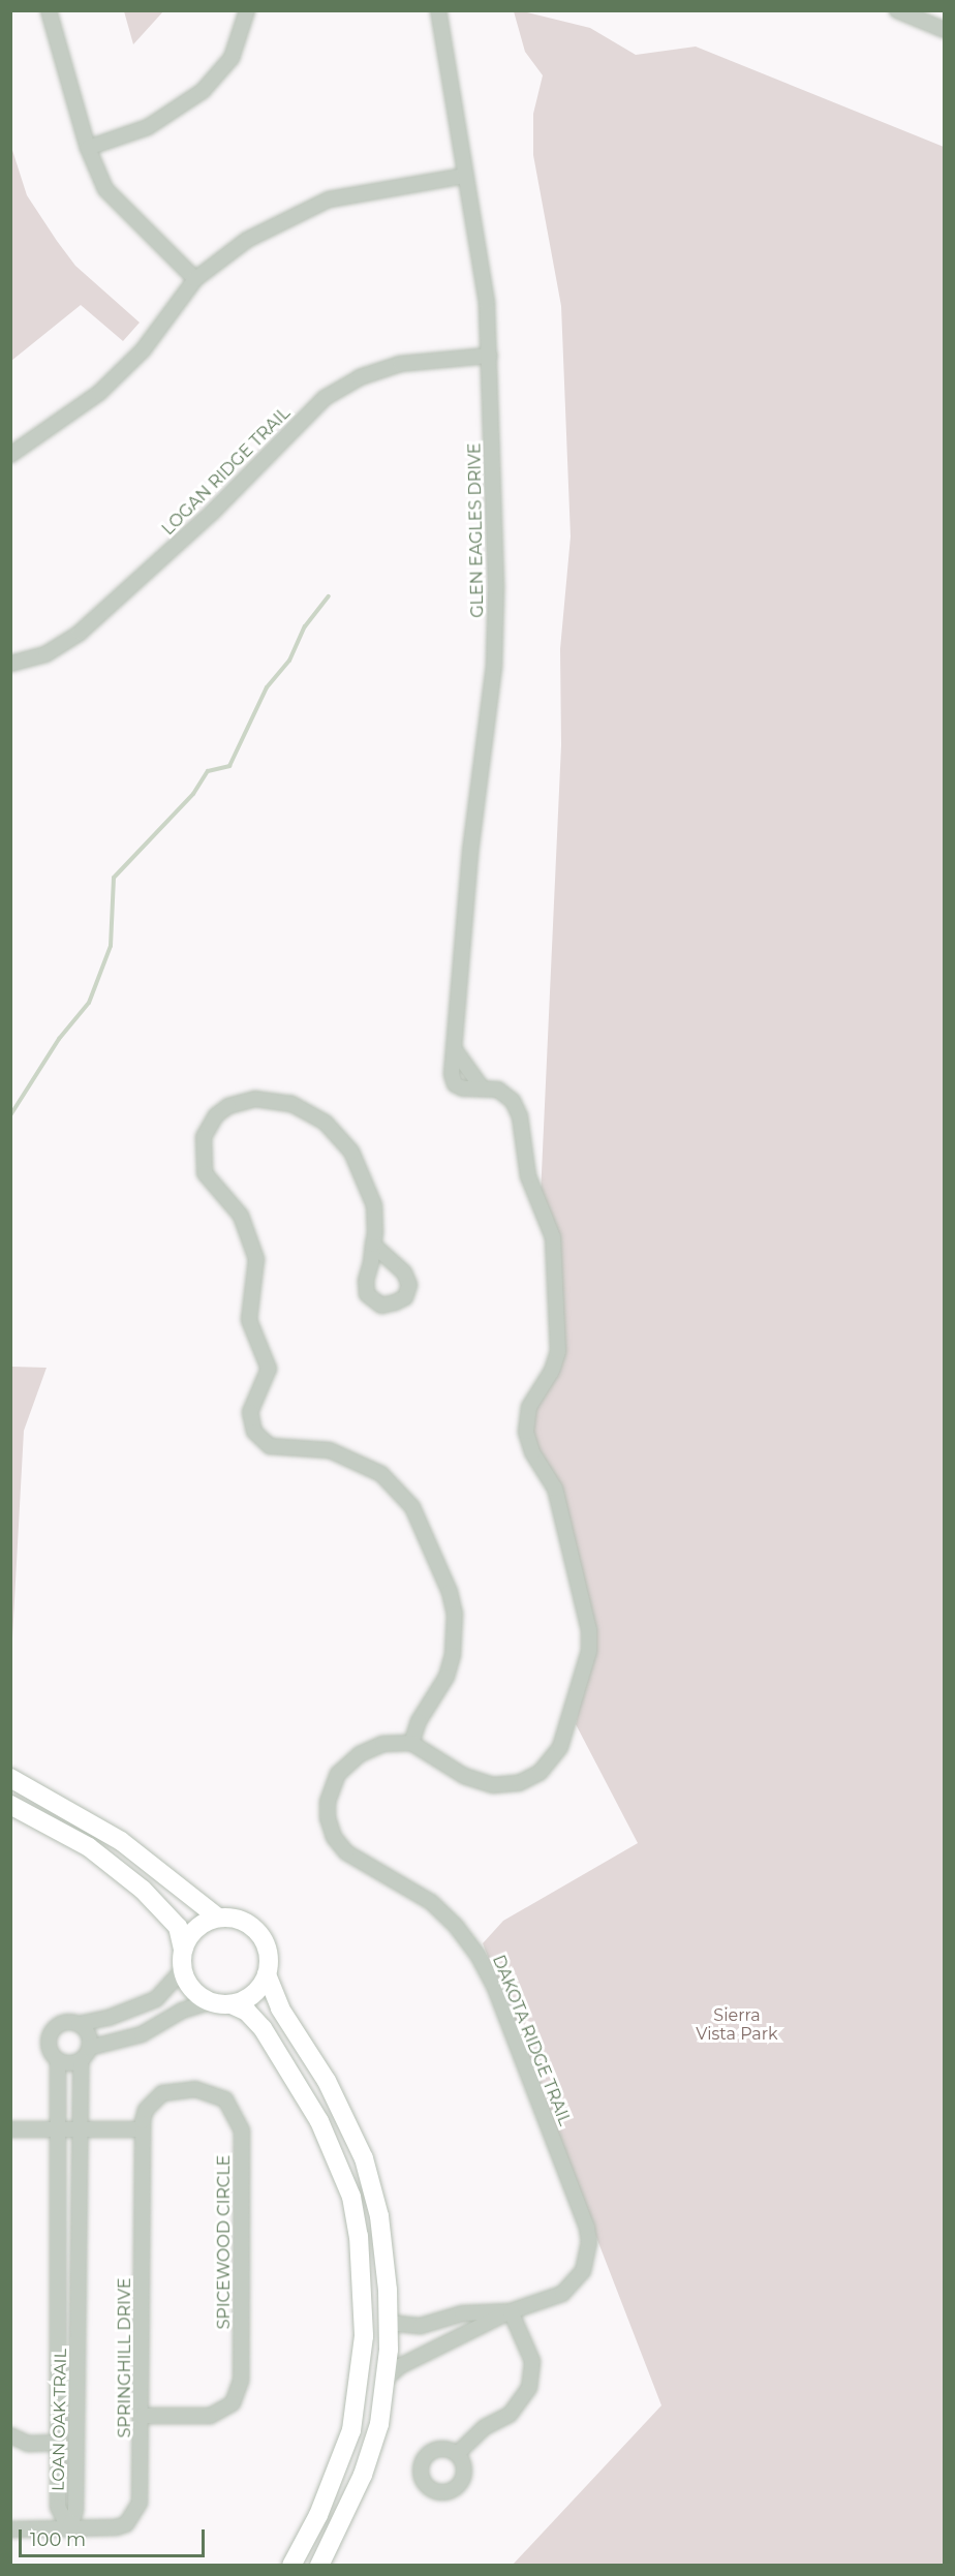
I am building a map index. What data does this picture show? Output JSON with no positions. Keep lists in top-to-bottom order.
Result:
{
  "streets": {
    "street": [
      "LOGAN RIDGE TRAIL",
      "GLEN EAGLES DRIVE",
      "DAKOTA RIDGE TRAIL",
      "SPICEWOOD CIRCLE",
      "SPRINGHILL DRIVE",
      "LOAN OAK TRAIL"
    ]
  },
  "crossings": [
    ["LOGAN RIDGE TRAIL", "GLEN EAGLES DRIVE"],
    ["SPICEWOOD CIRCLE", "SPRINGHILL DRIVE"],
    ["SPRINGHILL DRIVE", "LOAN OAK TRAIL"]
  ],
  "parks": ["Sierra Vista Park"],
  "scale_bar": "100 m"
}
